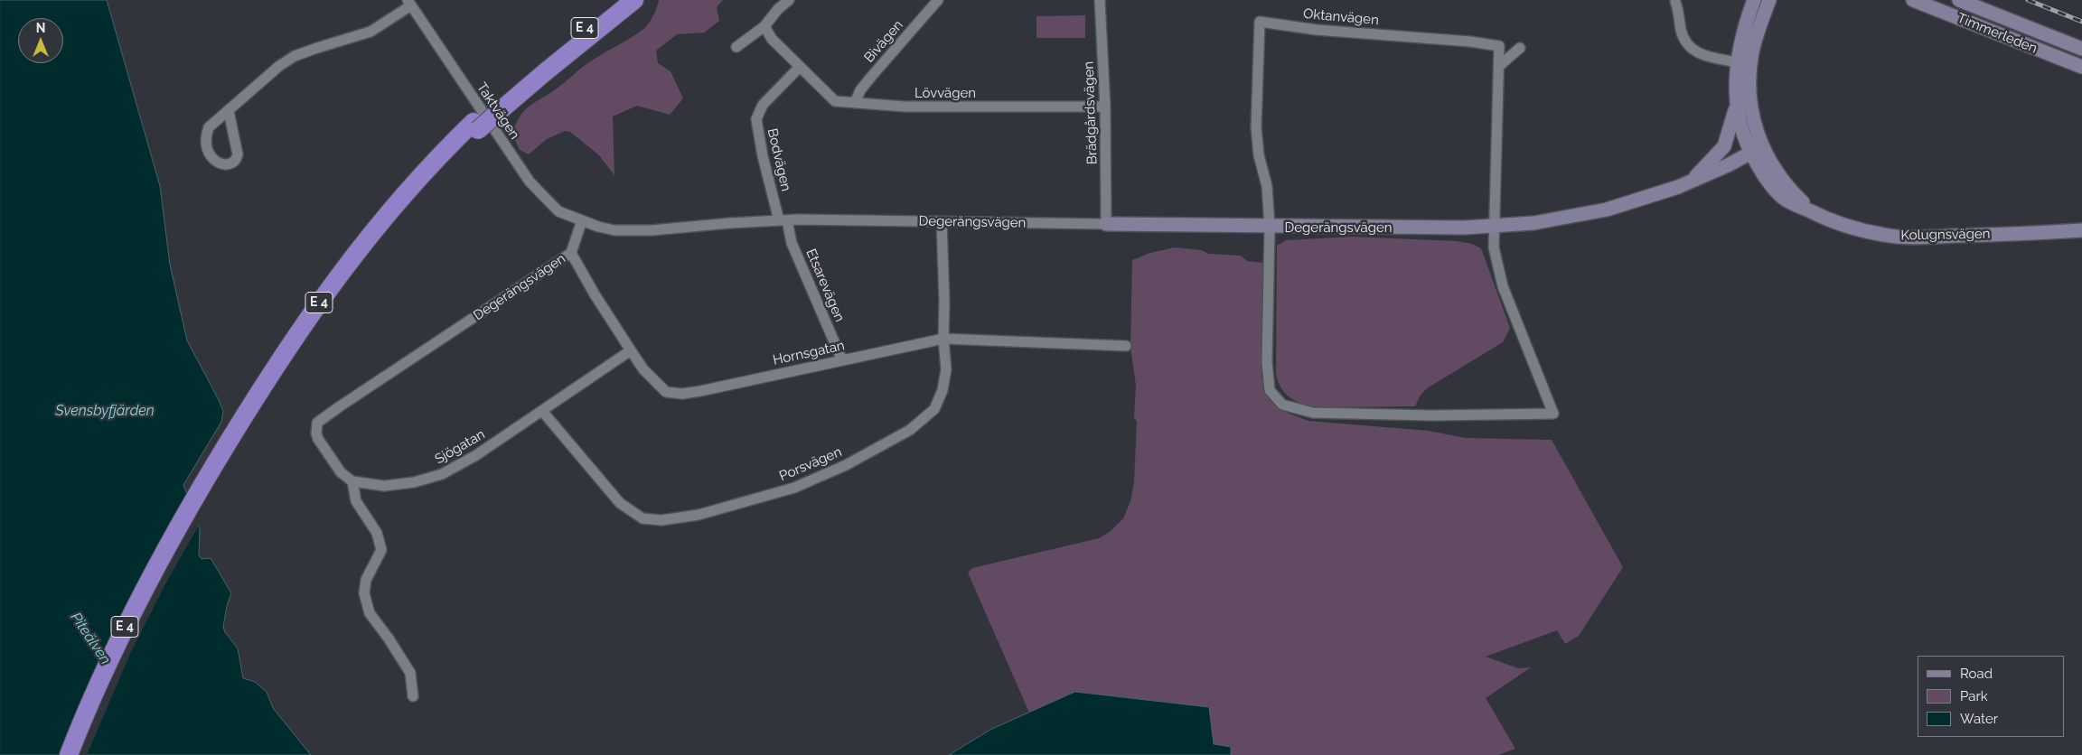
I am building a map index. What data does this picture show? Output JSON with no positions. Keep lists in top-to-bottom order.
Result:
{
  "streets": {
    "highway": ["E 4"],
    "street": [
      "Oktanvägen",
      "Timmerleden",
      "Bivägen",
      "Lövvägen",
      "Taktvägen",
      "Brädgårdsvägen",
      "Bodvägen",
      "Degerängsvägen",
      "Kolugnsvägen",
      "Etsarevägen",
      "Hornsgatan",
      "Sjögatan",
      "Porsvägen"
    ]
  },
  "crossings": [
    ["Oktanvägen", "Degerängsvägen"],
    ["Bivägen", "Lövvägen"],
    ["Lövvägen", "Brädgårdsvägen"],
    ["Lövvägen", "Bodvägen"],
    ["Taktvägen", "Degerängsvägen"],
    ["Brädgårdsvägen", "Degerängsvägen"],
    ["Bodvägen", "Degerängsvägen"],
    ["Bodvägen", "Etsarevägen"],
    ["Degerängsvägen", "Kolugnsvägen"],
    ["Degerängsvägen", "Etsarevägen"],
    ["Degerängsvägen", "Hornsgatan"],
    ["Degerängsvägen", "Sjögatan"],
    ["Degerängsvägen", "Porsvägen"],
    ["Etsarevägen", "Hornsgatan"],
    ["Hornsgatan", "Sjögatan"],
    ["Hornsgatan", "Porsvägen"],
    ["Sjögatan", "Porsvägen"]
  ],
  "water": ["Svensbyfjärden", "Piteälven"],
  "legend": ["Road", "Park", "Water"],
  "north": "top"
}
